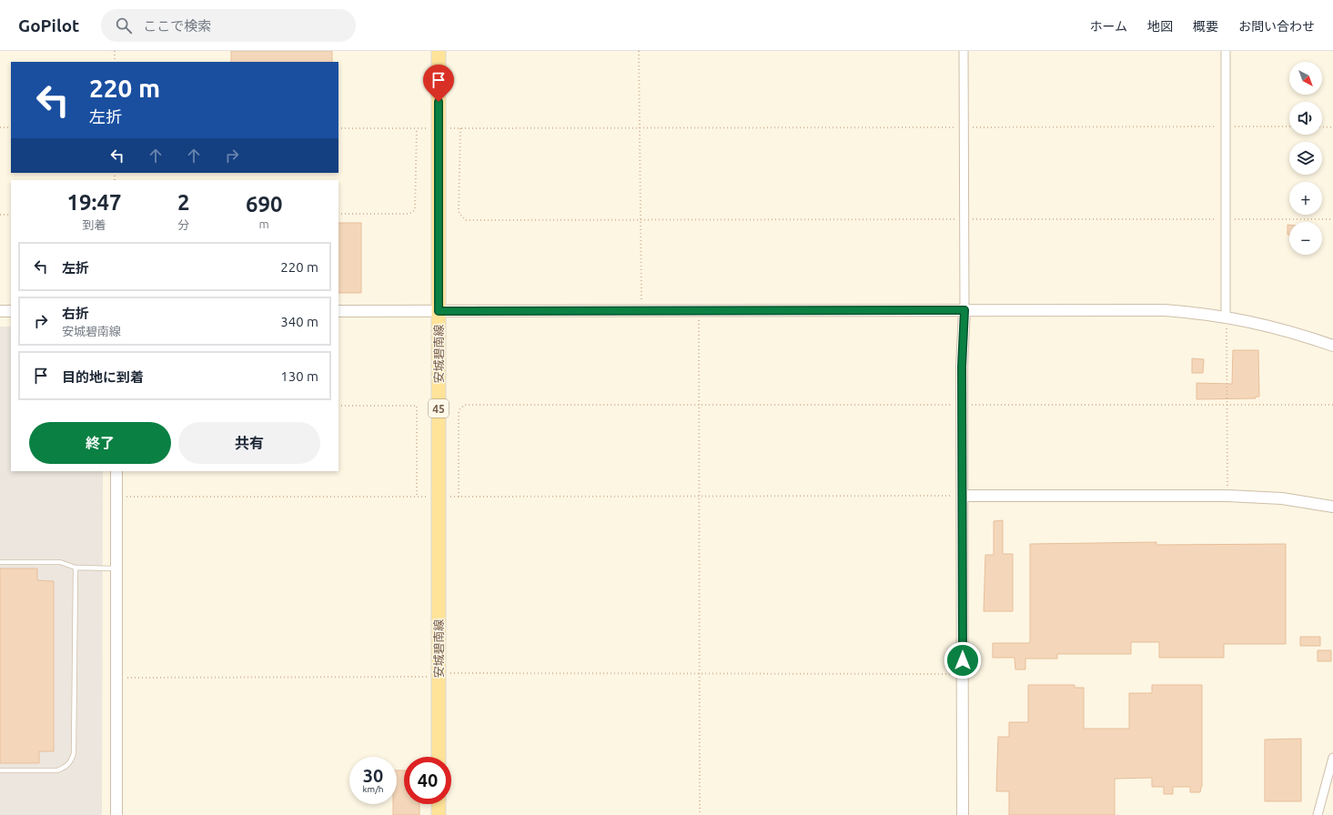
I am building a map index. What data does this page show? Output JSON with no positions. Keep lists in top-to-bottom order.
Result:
{
  "streets": {
    "main road": ["安城碧南線", "45"]
  },
  "north": "bottom right",
  "page": {
    "header": "GoPilot",
    "search": "ここで検索",
    "nav": [
      "ホーム",
      "地図",
      "概要",
      "お問い合わせ"
    ],
    "map_buttons": ["+", "−"],
    "turn": ["220 m", "左折"],
    "eta": [
      "19:47",
      "到着",
      "2",
      "分",
      "690",
      "m"
    ],
    "list": [
      {
        "name": "左折",
        "value": "220 m"
      },
      {
        "name": "右折",
        "note": "安城碧南線",
        "value": "340 m"
      },
      {
        "name": "目的地に到着",
        "value": "130 m"
      }
    ],
    "buttons": ["終了", "共有"],
    "speed": "30 km/h",
    "limit": "40"
  }
}
